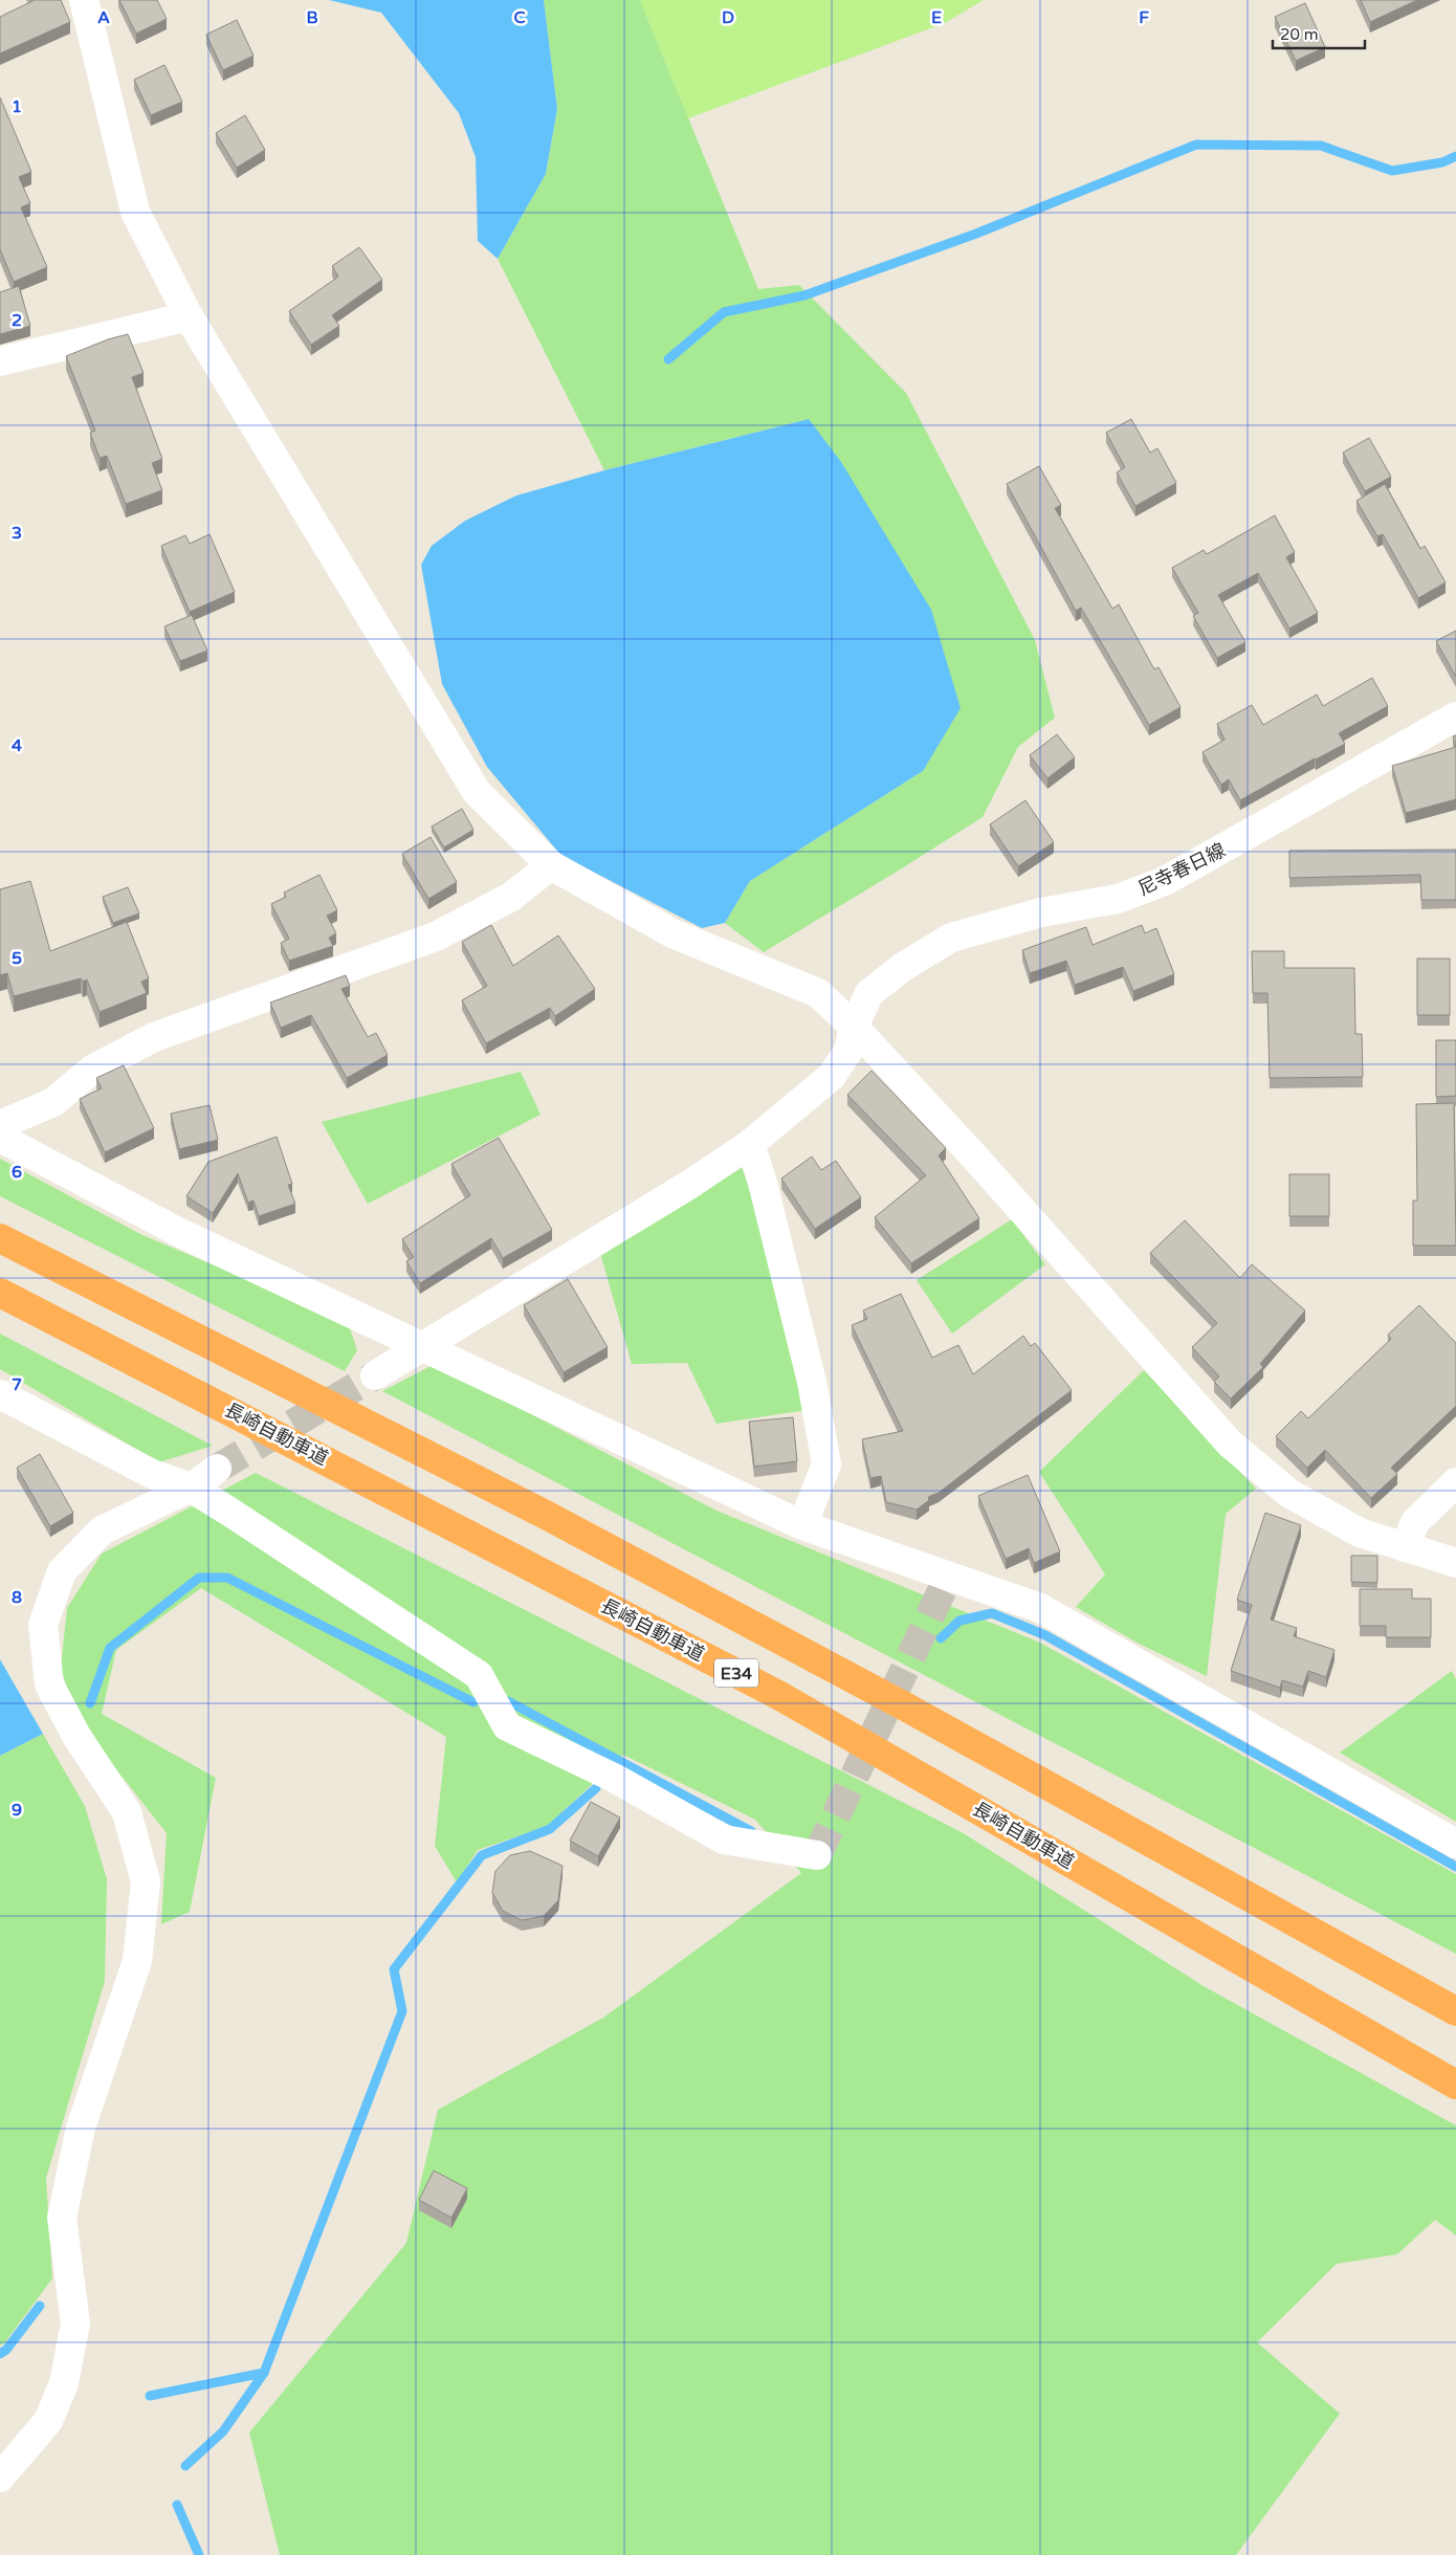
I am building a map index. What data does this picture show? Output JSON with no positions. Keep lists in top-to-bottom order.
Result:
{
  "streets": {
    "highway": ["長崎自動車道", "E34"],
    "street": ["尼寺春日線"]
  },
  "scale_bar": "20 m",
  "grid": {
    "columns": [
      "A",
      "B",
      "C",
      "D",
      "E",
      "F"
    ],
    "rows": [
      "1",
      "2",
      "3",
      "4",
      "5",
      "6",
      "7",
      "8",
      "9"
    ]
  }
}
